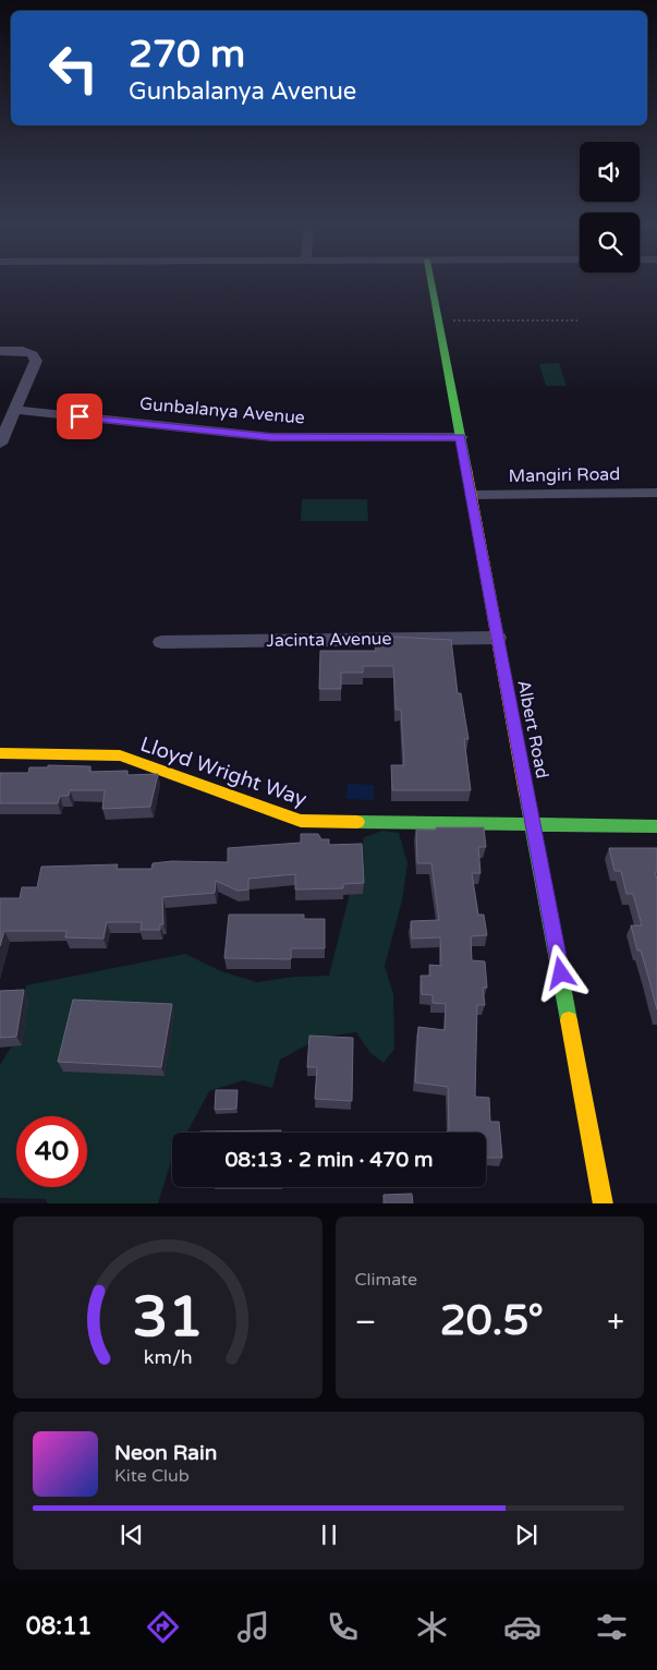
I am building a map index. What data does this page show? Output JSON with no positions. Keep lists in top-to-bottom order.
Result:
{
  "streets": {
    "street": [
      "Gunbalanya Avenue",
      "Mangiri Road",
      "Jacinta Avenue",
      "Albert Road",
      "Lloyd Wright Way"
    ]
  },
  "crossings": [
    ["Gunbalanya Avenue", "Albert Road"],
    ["Mangiri Road", "Albert Road"],
    ["Jacinta Avenue", "Albert Road"],
    ["Albert Road", "Lloyd Wright Way"]
  ],
  "page": {
    "turn": ["270 m", "Gunbalanya Avenue"],
    "limit": "40",
    "trip": "08:13 · 2 min · 470 m",
    "tile": "Climate",
    "heat": ["−", "20.5°", "+"],
    "song": ["Neon Rain", "Kite Club"],
    "tabs": "08:11",
    "gauge": ["31", "km/h"]
  }
}
